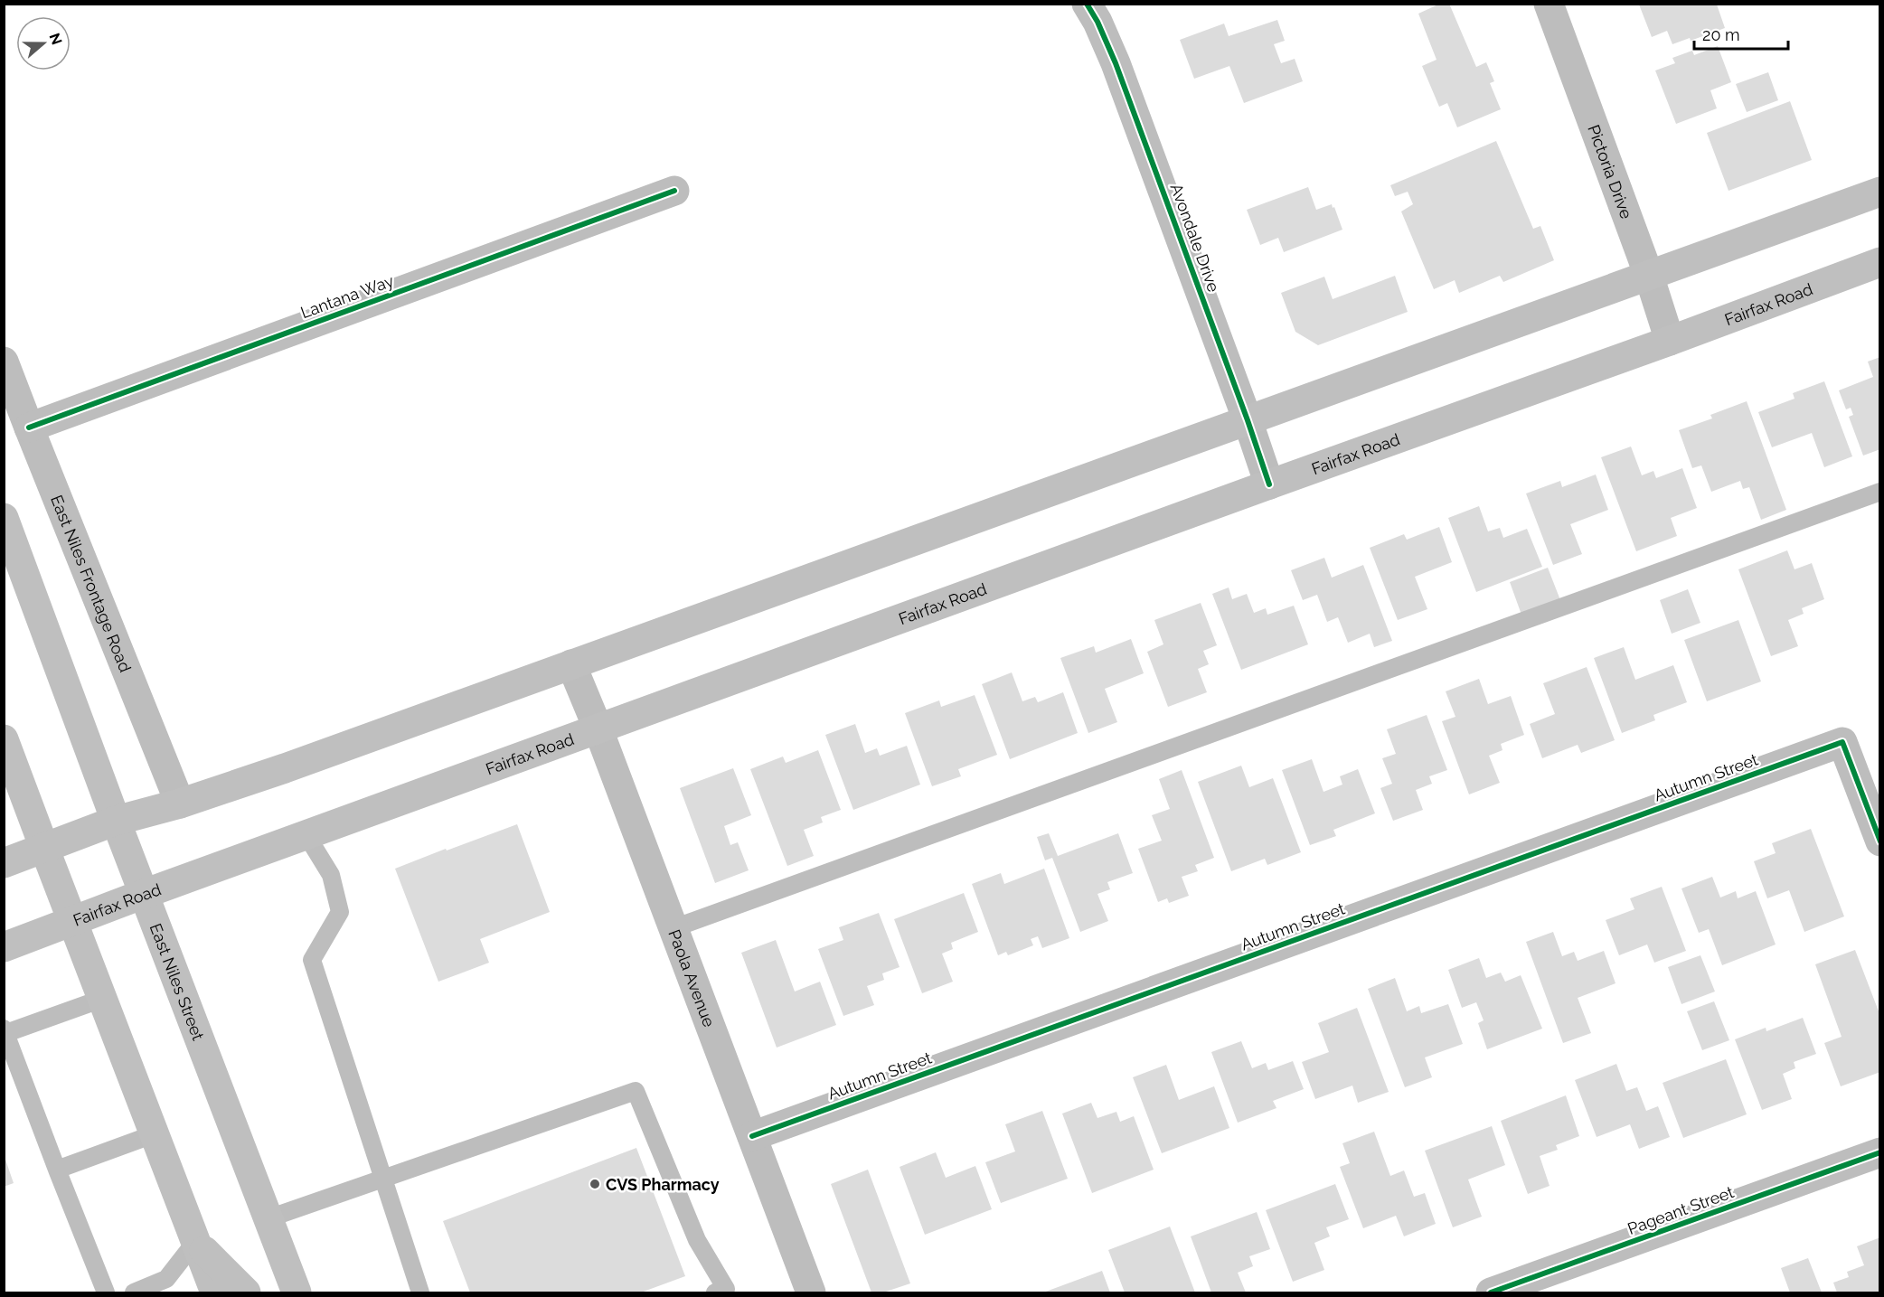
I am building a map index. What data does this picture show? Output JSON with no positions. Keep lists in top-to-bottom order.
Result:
{
  "streets": {
    "main road": ["Fairfax Road", "East Niles Street"],
    "street": [
      "Pictoria Drive",
      "Avondale Drive",
      "Lantana Way",
      "East Niles Frontage Road",
      "Autumn Street",
      "Paola Avenue",
      "Pageant Street"
    ]
  },
  "crossings": [
    ["Pictoria Drive", "Fairfax Road"],
    ["Avondale Drive", "Fairfax Road"],
    ["Lantana Way", "East Niles Frontage Road"],
    ["Fairfax Road", "Paola Avenue"],
    ["Fairfax Road", "East Niles Street"],
    ["Autumn Street", "Paola Avenue"]
  ],
  "places": ["CVS Pharmacy"],
  "scale_bar": "20 m",
  "north": "right"
}
